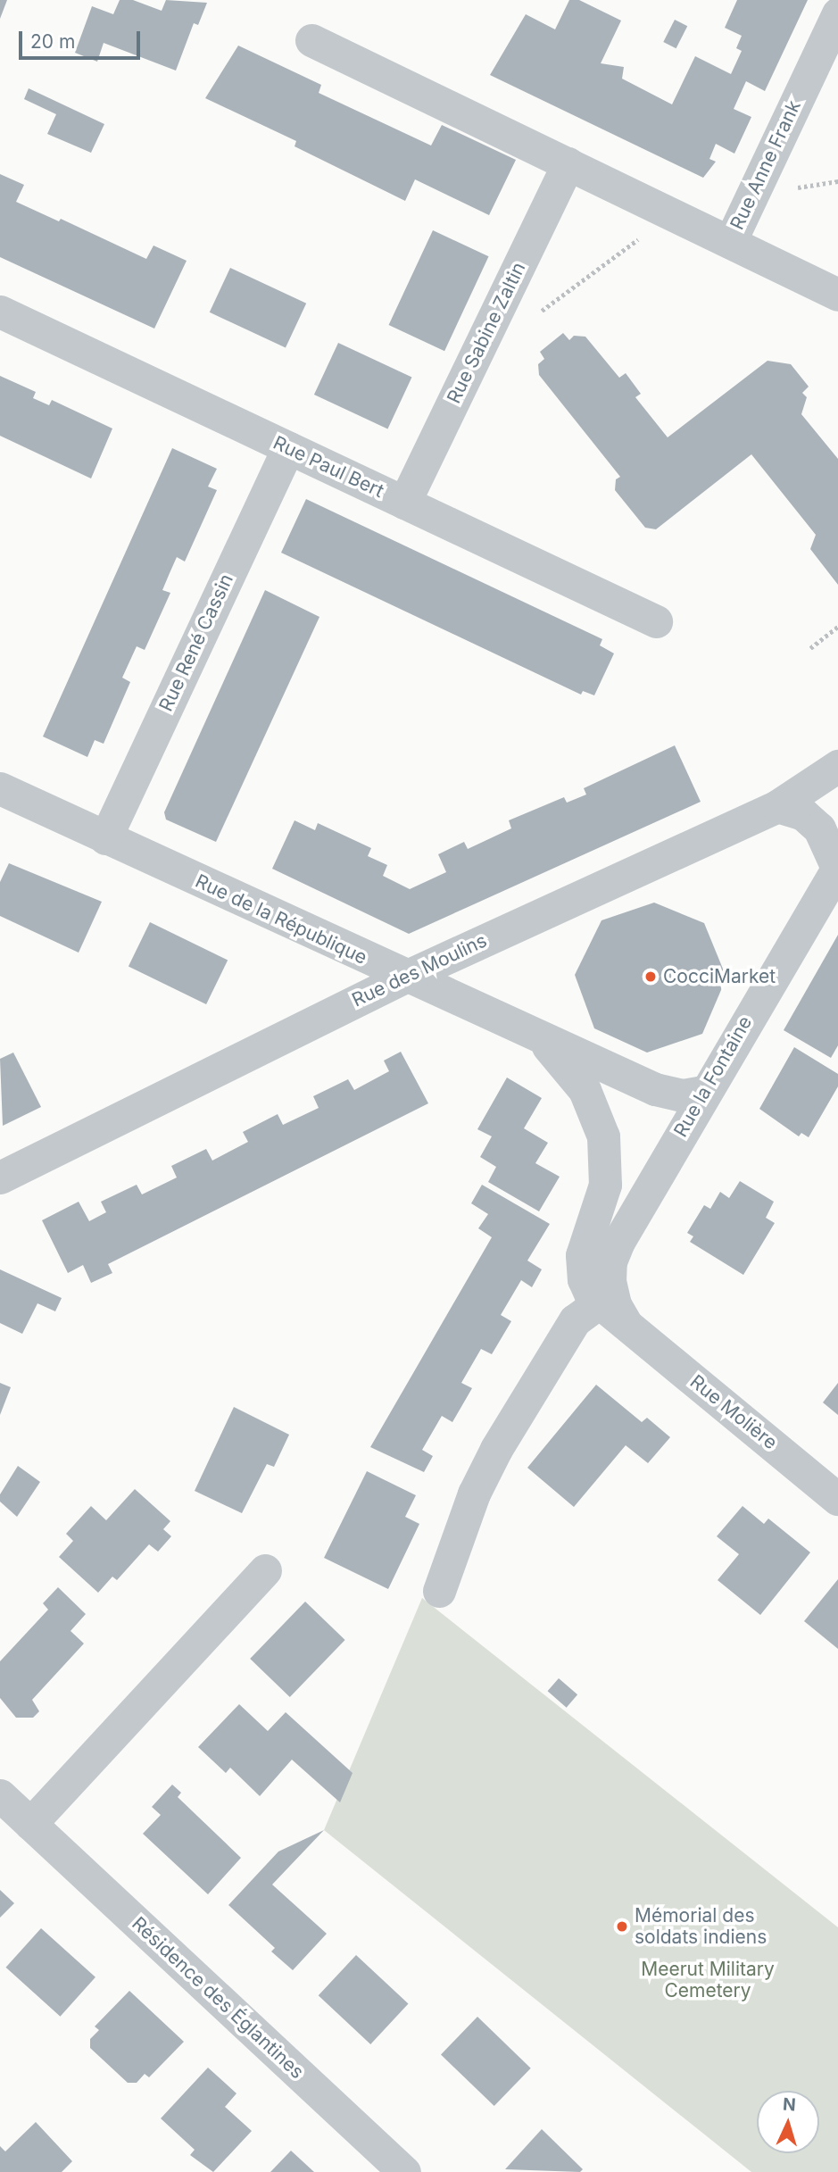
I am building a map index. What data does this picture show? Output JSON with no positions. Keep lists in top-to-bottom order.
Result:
{
  "streets": {
    "street": [
      "Rue Anne Frank",
      "Rue Sabine Zaltin",
      "Rue Paul Bert",
      "Rue René Cassin",
      "Rue de la République",
      "Rue des Moulins",
      "Rue la Fontaine",
      "Rue Molière",
      "Résidence des Églantines"
    ]
  },
  "crossings": [
    ["Rue Sabine Zaltin", "Rue Paul Bert"],
    ["Rue Paul Bert", "Rue René Cassin"],
    ["Rue René Cassin", "Rue de la République"],
    ["Rue de la République", "Rue des Moulins"],
    ["Rue de la République", "Rue la Fontaine"],
    ["Rue la Fontaine", "Rue Molière"]
  ],
  "parks": ["Meerut Military Cemetery"],
  "places": ["CocciMarket", "Mémorial des soldats indiens"],
  "scale_bar": "20 m",
  "north": "top"
}
